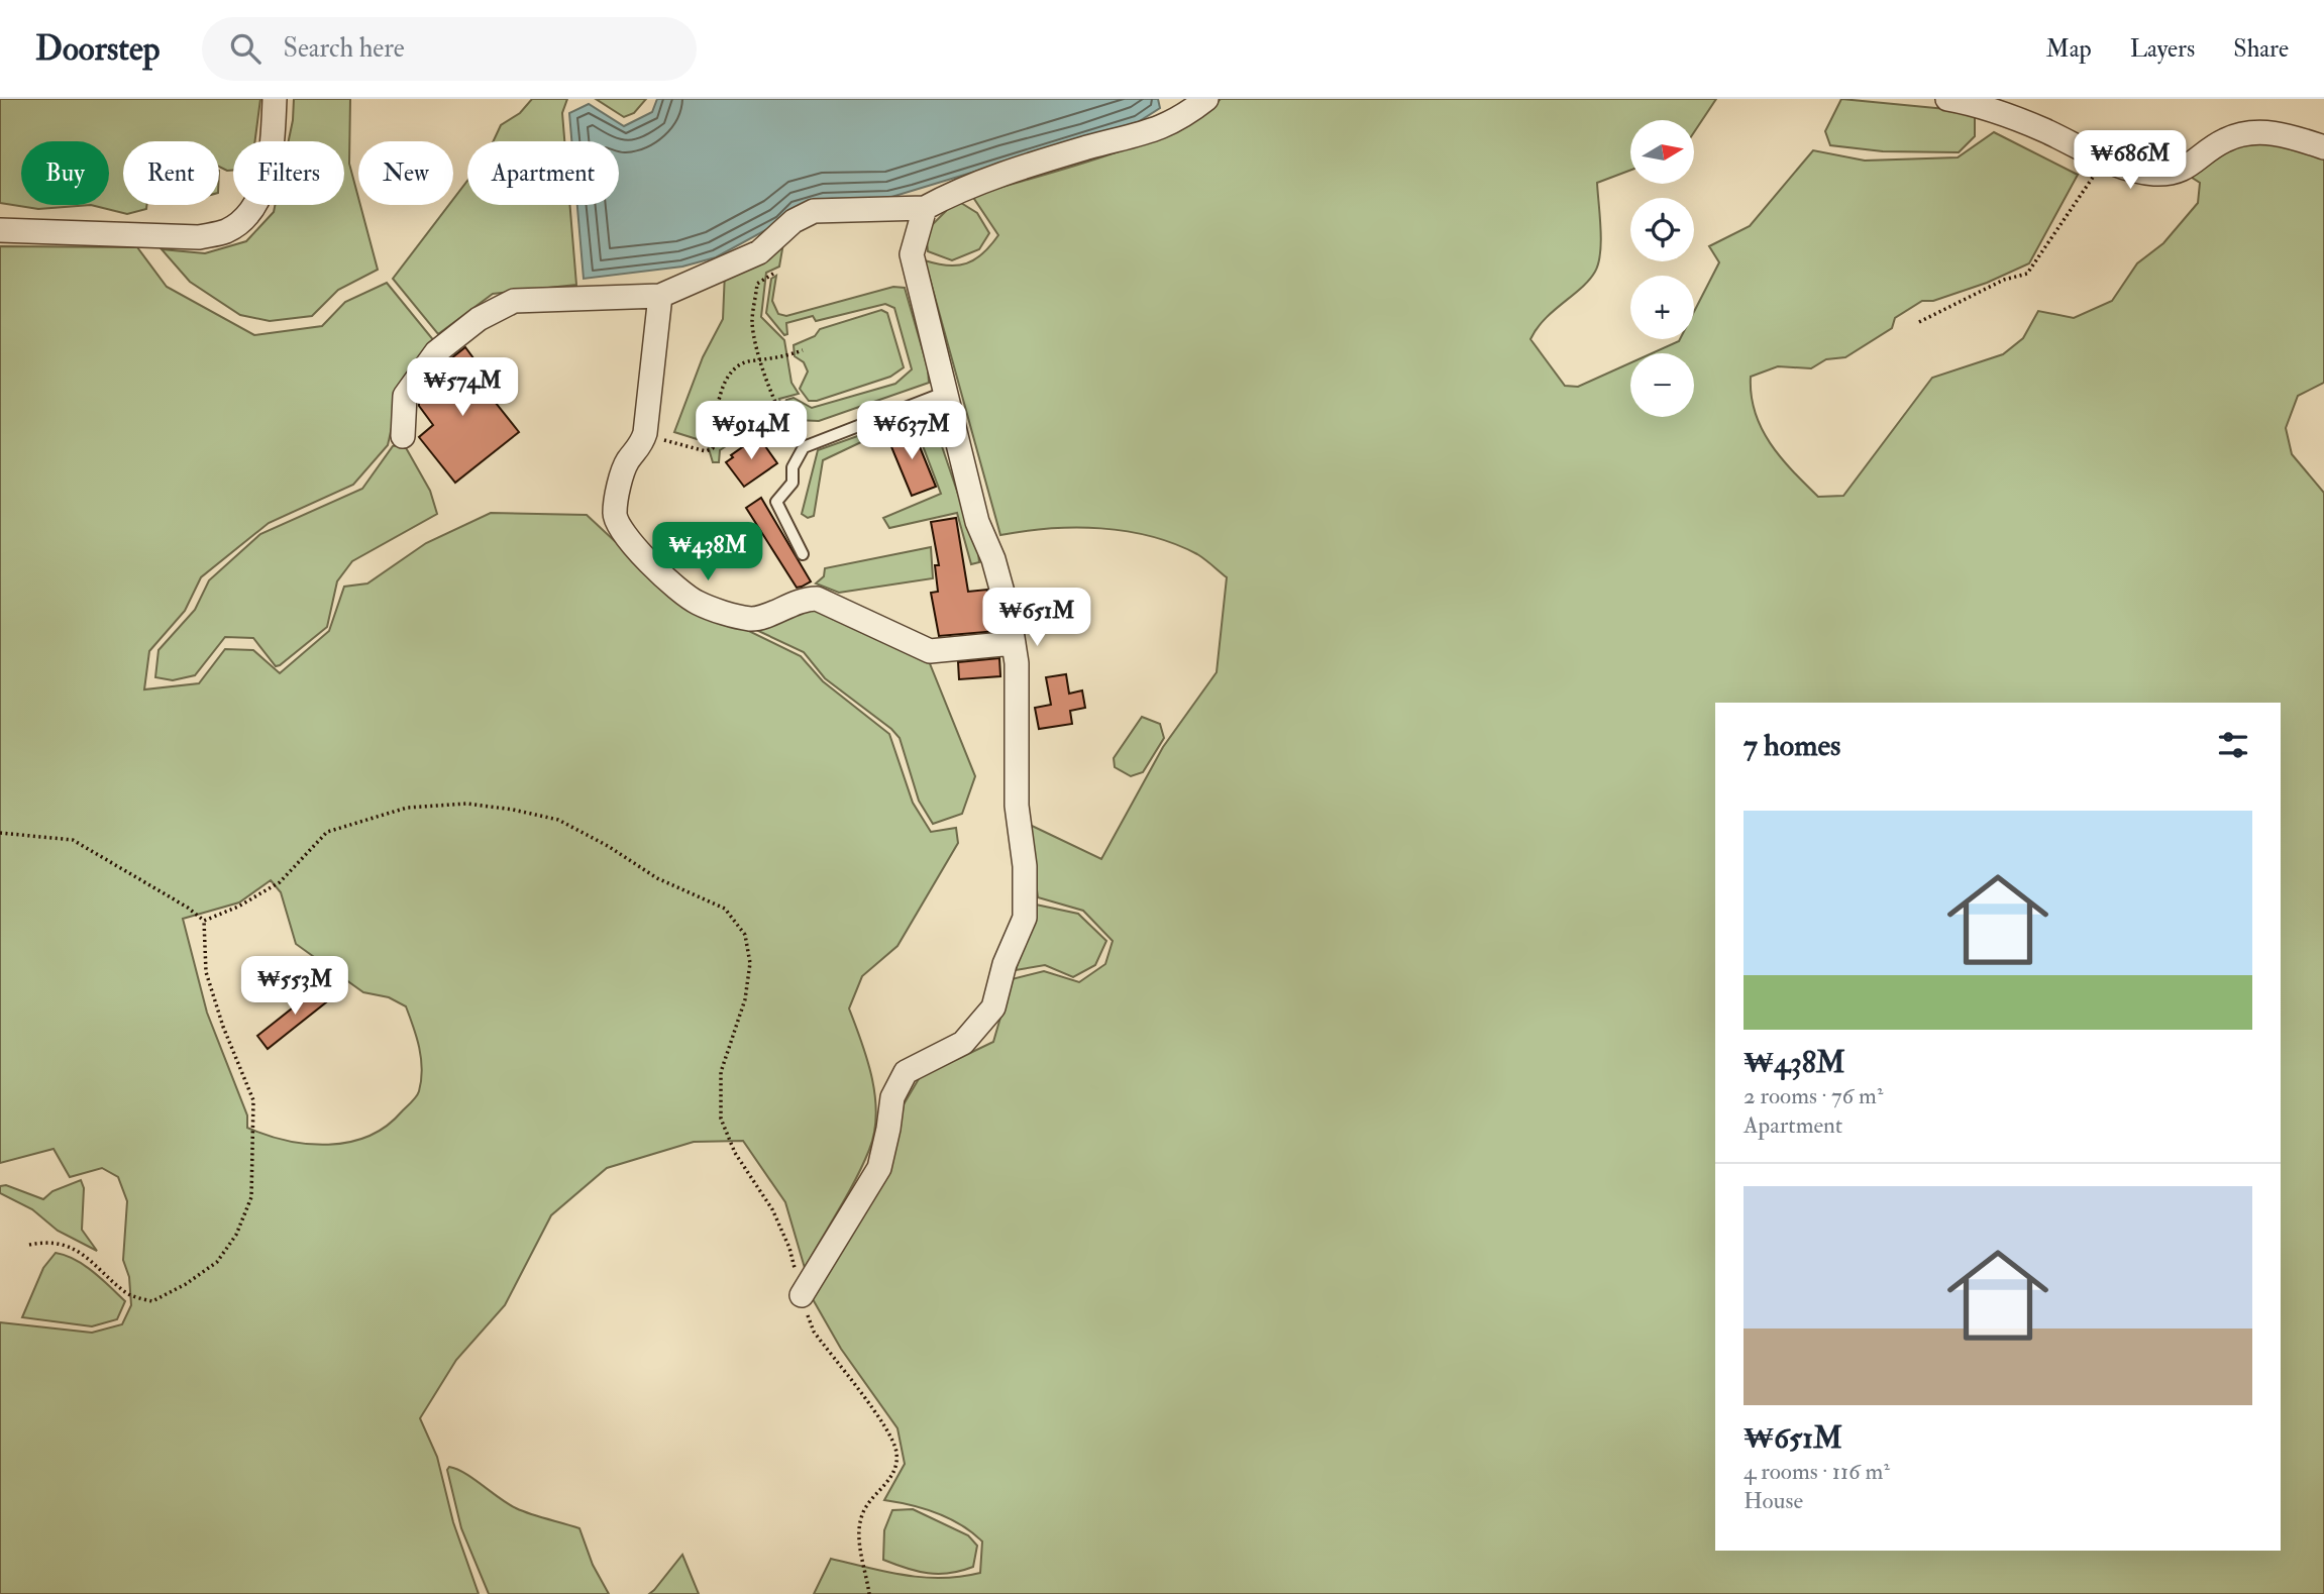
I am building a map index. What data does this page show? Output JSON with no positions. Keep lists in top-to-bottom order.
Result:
{
  "north": "right",
  "page": {
    "header": "Doorstep",
    "search": "Search here",
    "nav": ["Map", "Layers", "Share"],
    "map_buttons": ["+", "−"],
    "price": [
      "₩686M",
      "₩574M",
      "₩914M",
      "₩637M",
      "₩438M",
      "₩651M",
      "₩553M"
    ],
    "chip": [
      "Buy",
      "Rent",
      "Filters",
      "New",
      "Apartment"
    ],
    "heading": "7 homes",
    "list": [
      {
        "name": "₩438M",
        "note": "2 rooms · 76 m² · Apartment"
      },
      {
        "name": "₩651M",
        "note": "4 rooms · 116 m² · House"
      }
    ]
  }
}
